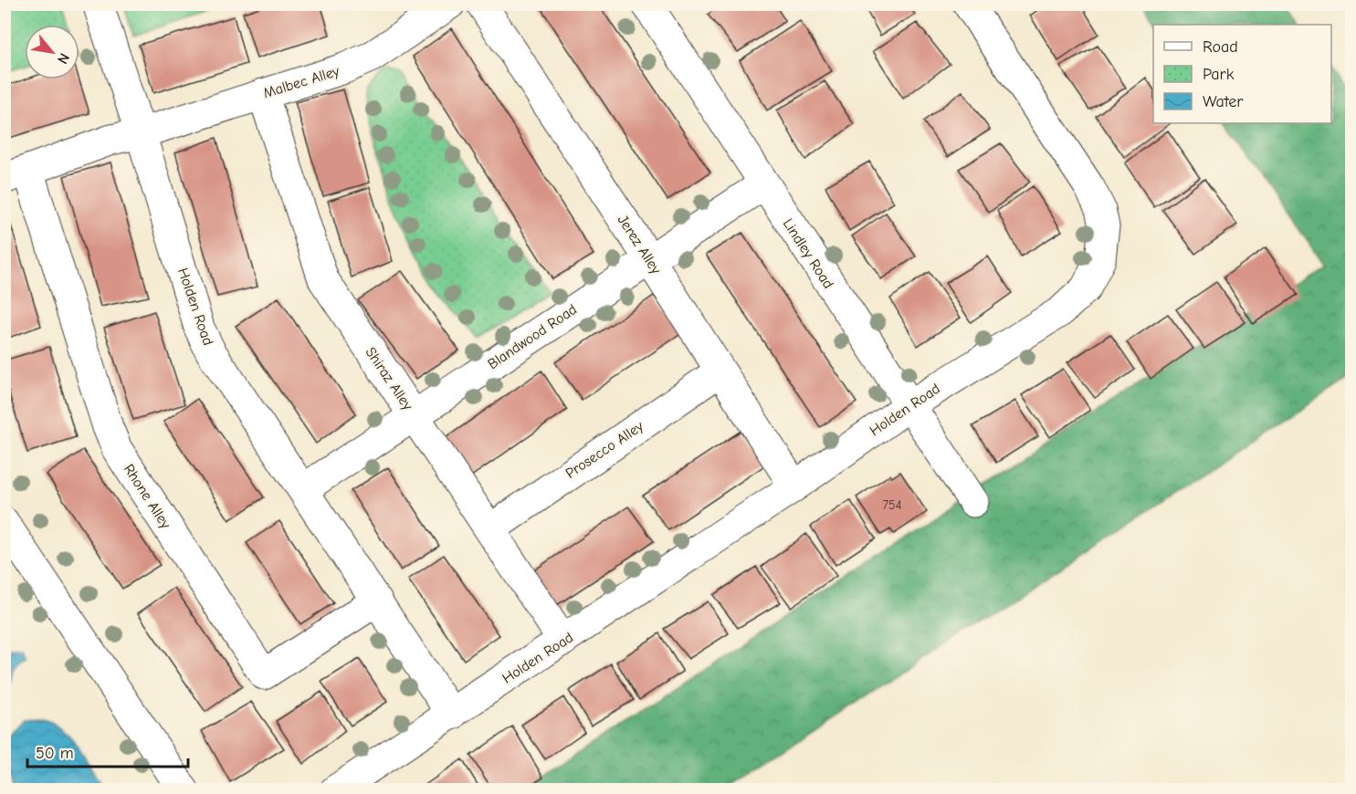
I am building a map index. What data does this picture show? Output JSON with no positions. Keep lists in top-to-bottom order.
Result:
{
  "streets": {
    "street": [
      "Malbec Alley",
      "Jerez Alley",
      "Lindley Road",
      "Holden Road",
      "Blandwood Road",
      "Shiraz Alley",
      "Prosecco Alley",
      "Rhone Alley"
    ]
  },
  "crossings": [
    ["Malbec Alley", "Holden Road"],
    ["Malbec Alley", "Shiraz Alley"],
    ["Malbec Alley", "Rhone Alley"],
    ["Jerez Alley", "Holden Road"],
    ["Jerez Alley", "Blandwood Road"],
    ["Jerez Alley", "Prosecco Alley"],
    ["Lindley Road", "Holden Road"],
    ["Lindley Road", "Blandwood Road"],
    ["Holden Road", "Blandwood Road"],
    ["Holden Road", "Shiraz Alley"],
    ["Holden Road", "Rhone Alley"],
    ["Blandwood Road", "Shiraz Alley"],
    ["Shiraz Alley", "Prosecco Alley"]
  ],
  "house_numbers": ["754"],
  "legend": ["Road", "Park", "Water"],
  "scale_bar": "50 m",
  "north": "bottom right"
}
